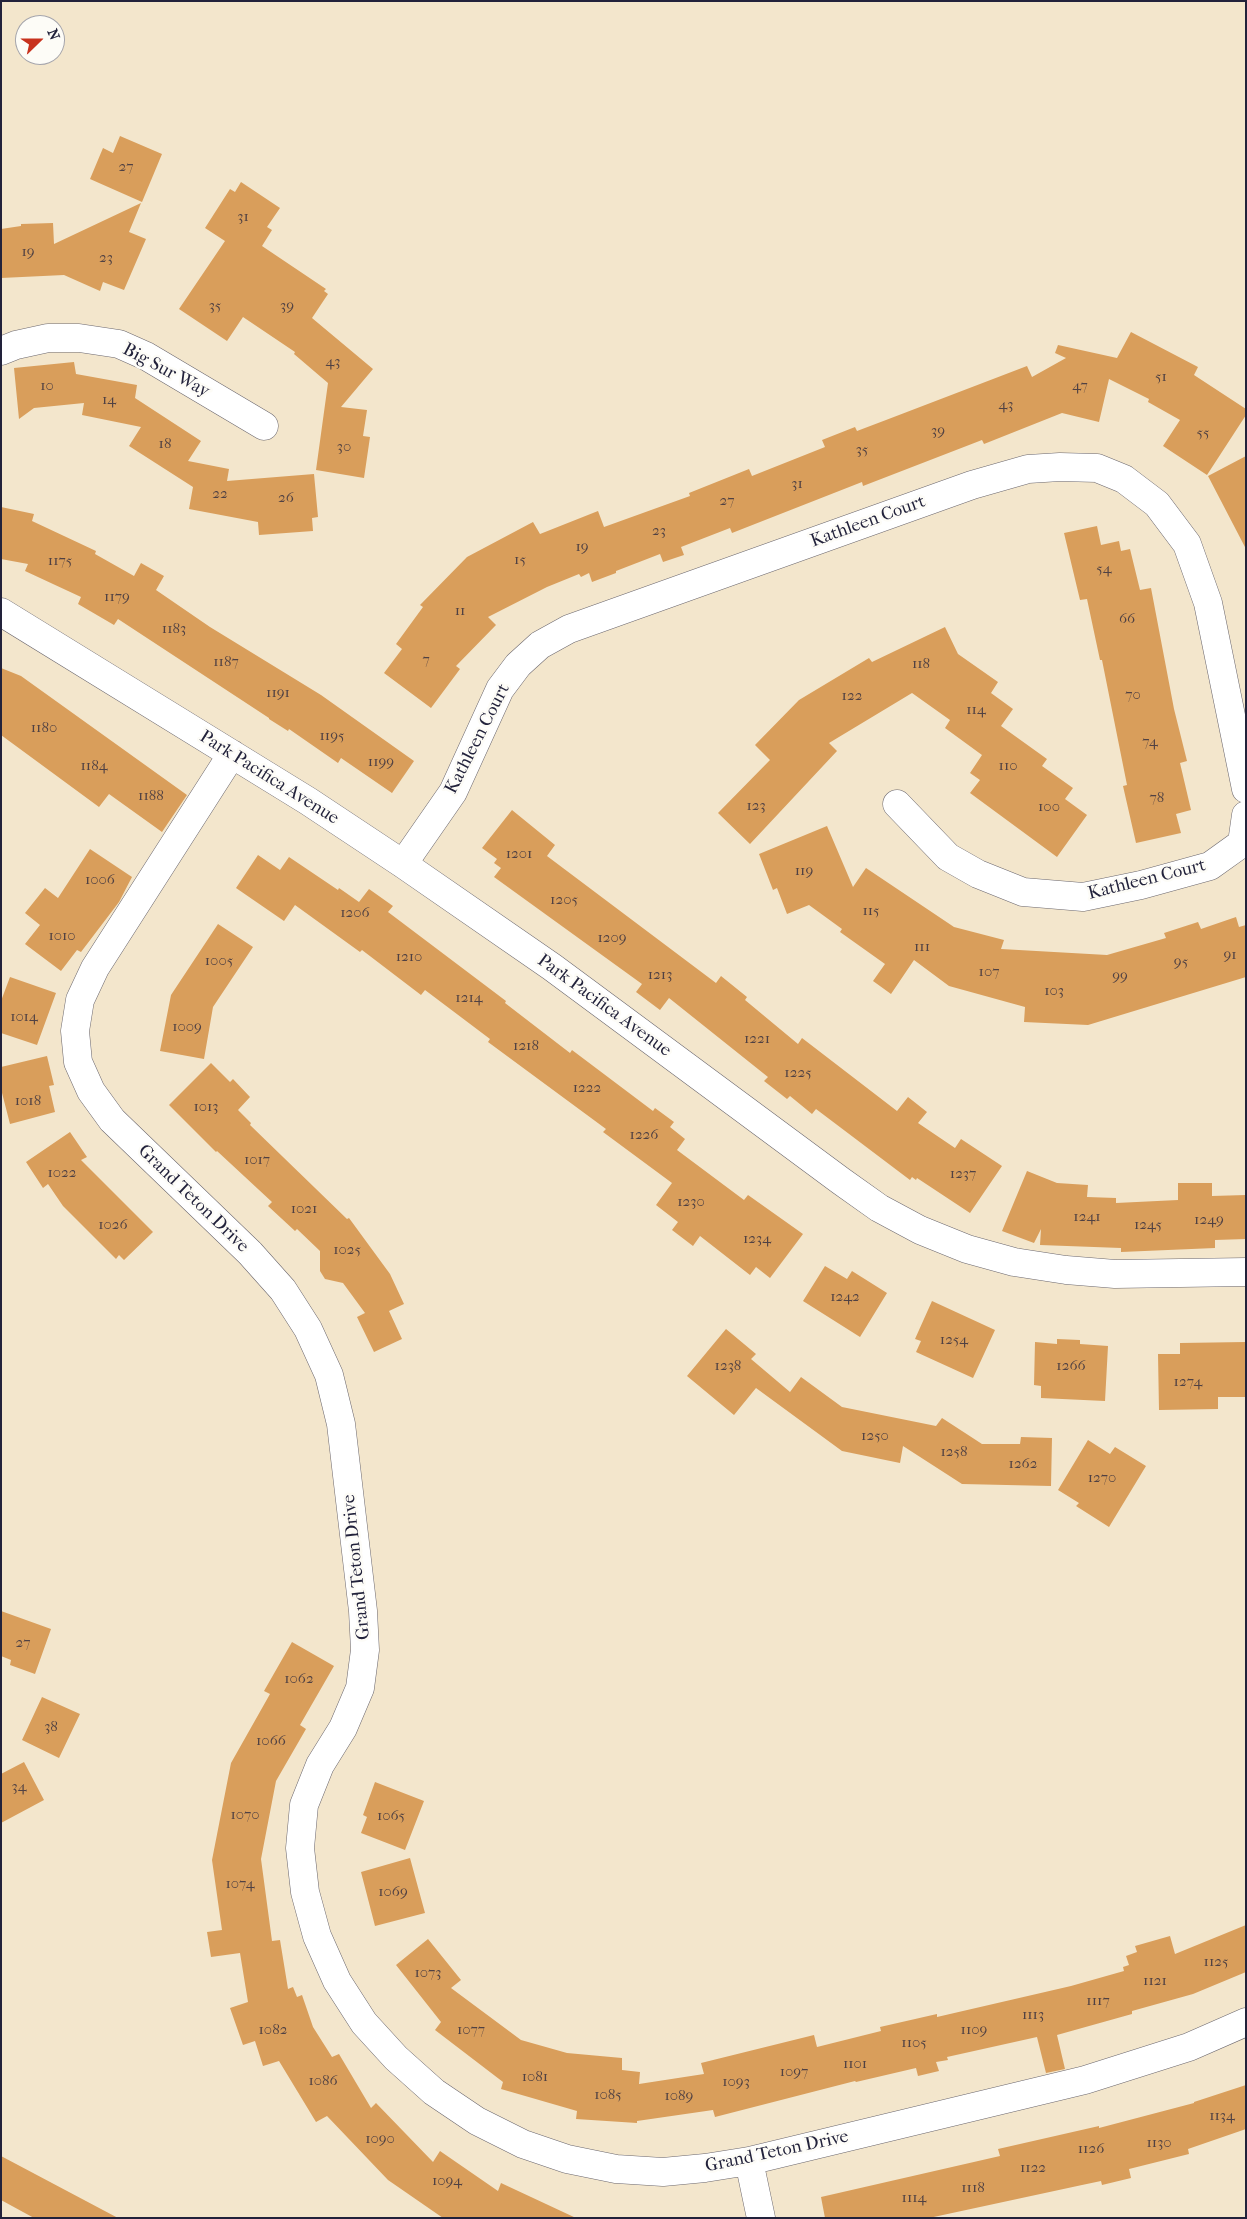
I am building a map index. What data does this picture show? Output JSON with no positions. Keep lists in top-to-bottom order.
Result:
{
  "streets": {
    "street": [
      "Big Sur Way",
      "Kathleen Court",
      "Park Pacifica Avenue",
      "Grand Teton Drive"
    ]
  },
  "crossings": [
    ["Kathleen Court", "Park Pacifica Avenue"],
    ["Park Pacifica Avenue", "Grand Teton Drive"]
  ],
  "house_numbers": [
    "27",
    "31",
    "19",
    "23",
    "35",
    "39",
    "43",
    "51",
    "10",
    "47",
    "14",
    "43",
    "39",
    "55",
    "18",
    "30",
    "35",
    "31",
    "22",
    "26",
    "27",
    "23",
    "19",
    "15",
    "1175",
    "54",
    "1179",
    "11",
    "66",
    "1183",
    "7",
    "1187",
    "118",
    "1191",
    "70",
    "122",
    "114",
    "1180",
    "1195",
    "74",
    "1199",
    "1184",
    "110",
    "1188",
    "78",
    "123",
    "100",
    "1201",
    "119",
    "1006",
    "1205",
    "115",
    "1206",
    "1010",
    "1209",
    "111",
    "91",
    "1210",
    "1005",
    "95",
    "107",
    "1213",
    "99",
    "103",
    "1214",
    "1014",
    "1009",
    "1221",
    "1218",
    "1225",
    "1222",
    "1018",
    "1013",
    "1226",
    "1017",
    "1022",
    "1237",
    "1230",
    "1021",
    "1241",
    "1249",
    "1026",
    "1245",
    "1234",
    "1025",
    "1242",
    "1254",
    "1238",
    "1266",
    "1274",
    "1250",
    "1258",
    "1262",
    "1270",
    "27",
    "1062",
    "38",
    "1066",
    "34",
    "1070",
    "1065",
    "1074",
    "1069",
    "1125",
    "1073",
    "1121",
    "1117",
    "1113",
    "1082",
    "1077",
    "1109",
    "1105",
    "1101",
    "1097",
    "1081",
    "1086",
    "1093",
    "1085",
    "1089",
    "1134",
    "1090",
    "1130",
    "1126",
    "1122",
    "1094",
    "1118",
    "1114"
  ],
  "north": "right"
}
